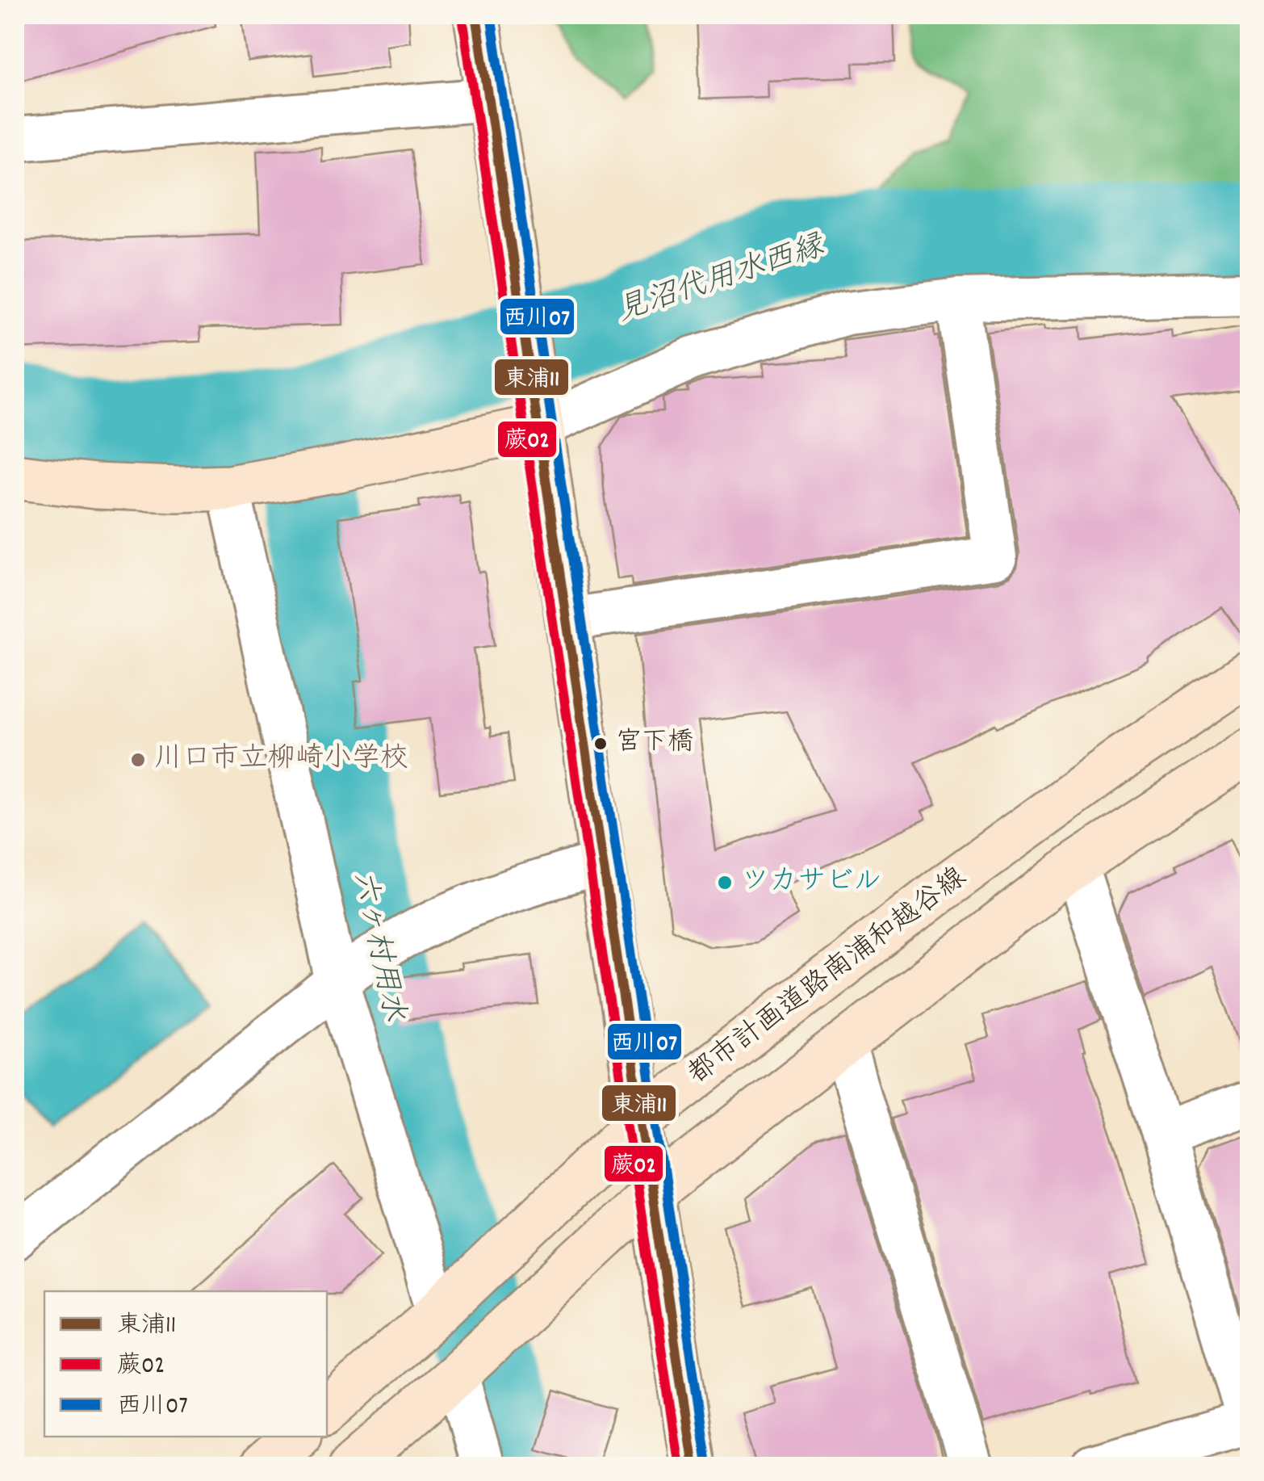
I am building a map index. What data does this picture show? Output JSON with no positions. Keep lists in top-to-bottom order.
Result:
{
  "streets": {
    "street": ["都市計画道路南浦和越谷線"]
  },
  "water": ["見沼代用水西縁", "六ヶ村用水"],
  "places": ["宮下橋", "川口市立柳崎小学校", "ツカサビル"],
  "lines": ["transit line 東浦11", "transit line 西川07", "transit line 蕨02"],
  "legend": ["東浦11", "蕨02", "西川07"]
}
